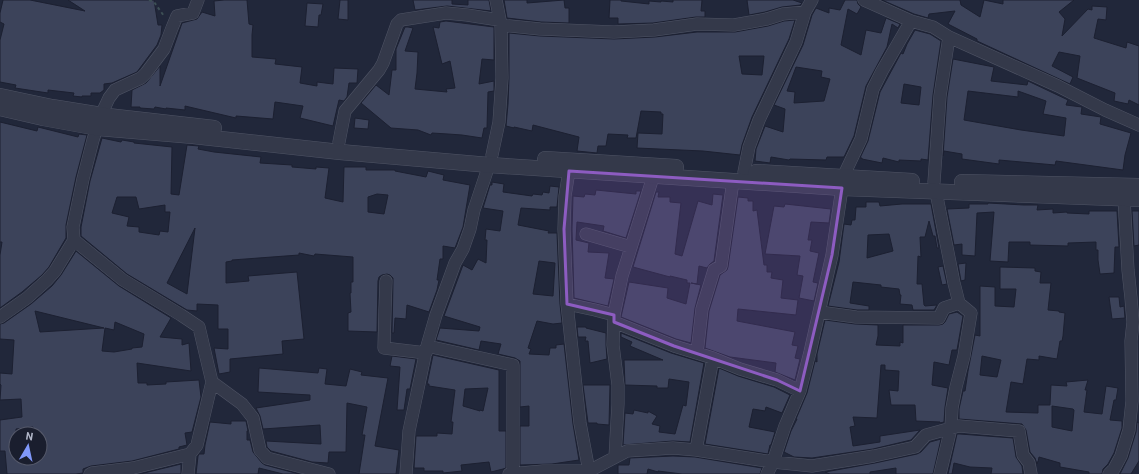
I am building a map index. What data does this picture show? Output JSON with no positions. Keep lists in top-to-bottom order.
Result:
{
  "north": "top"
}
